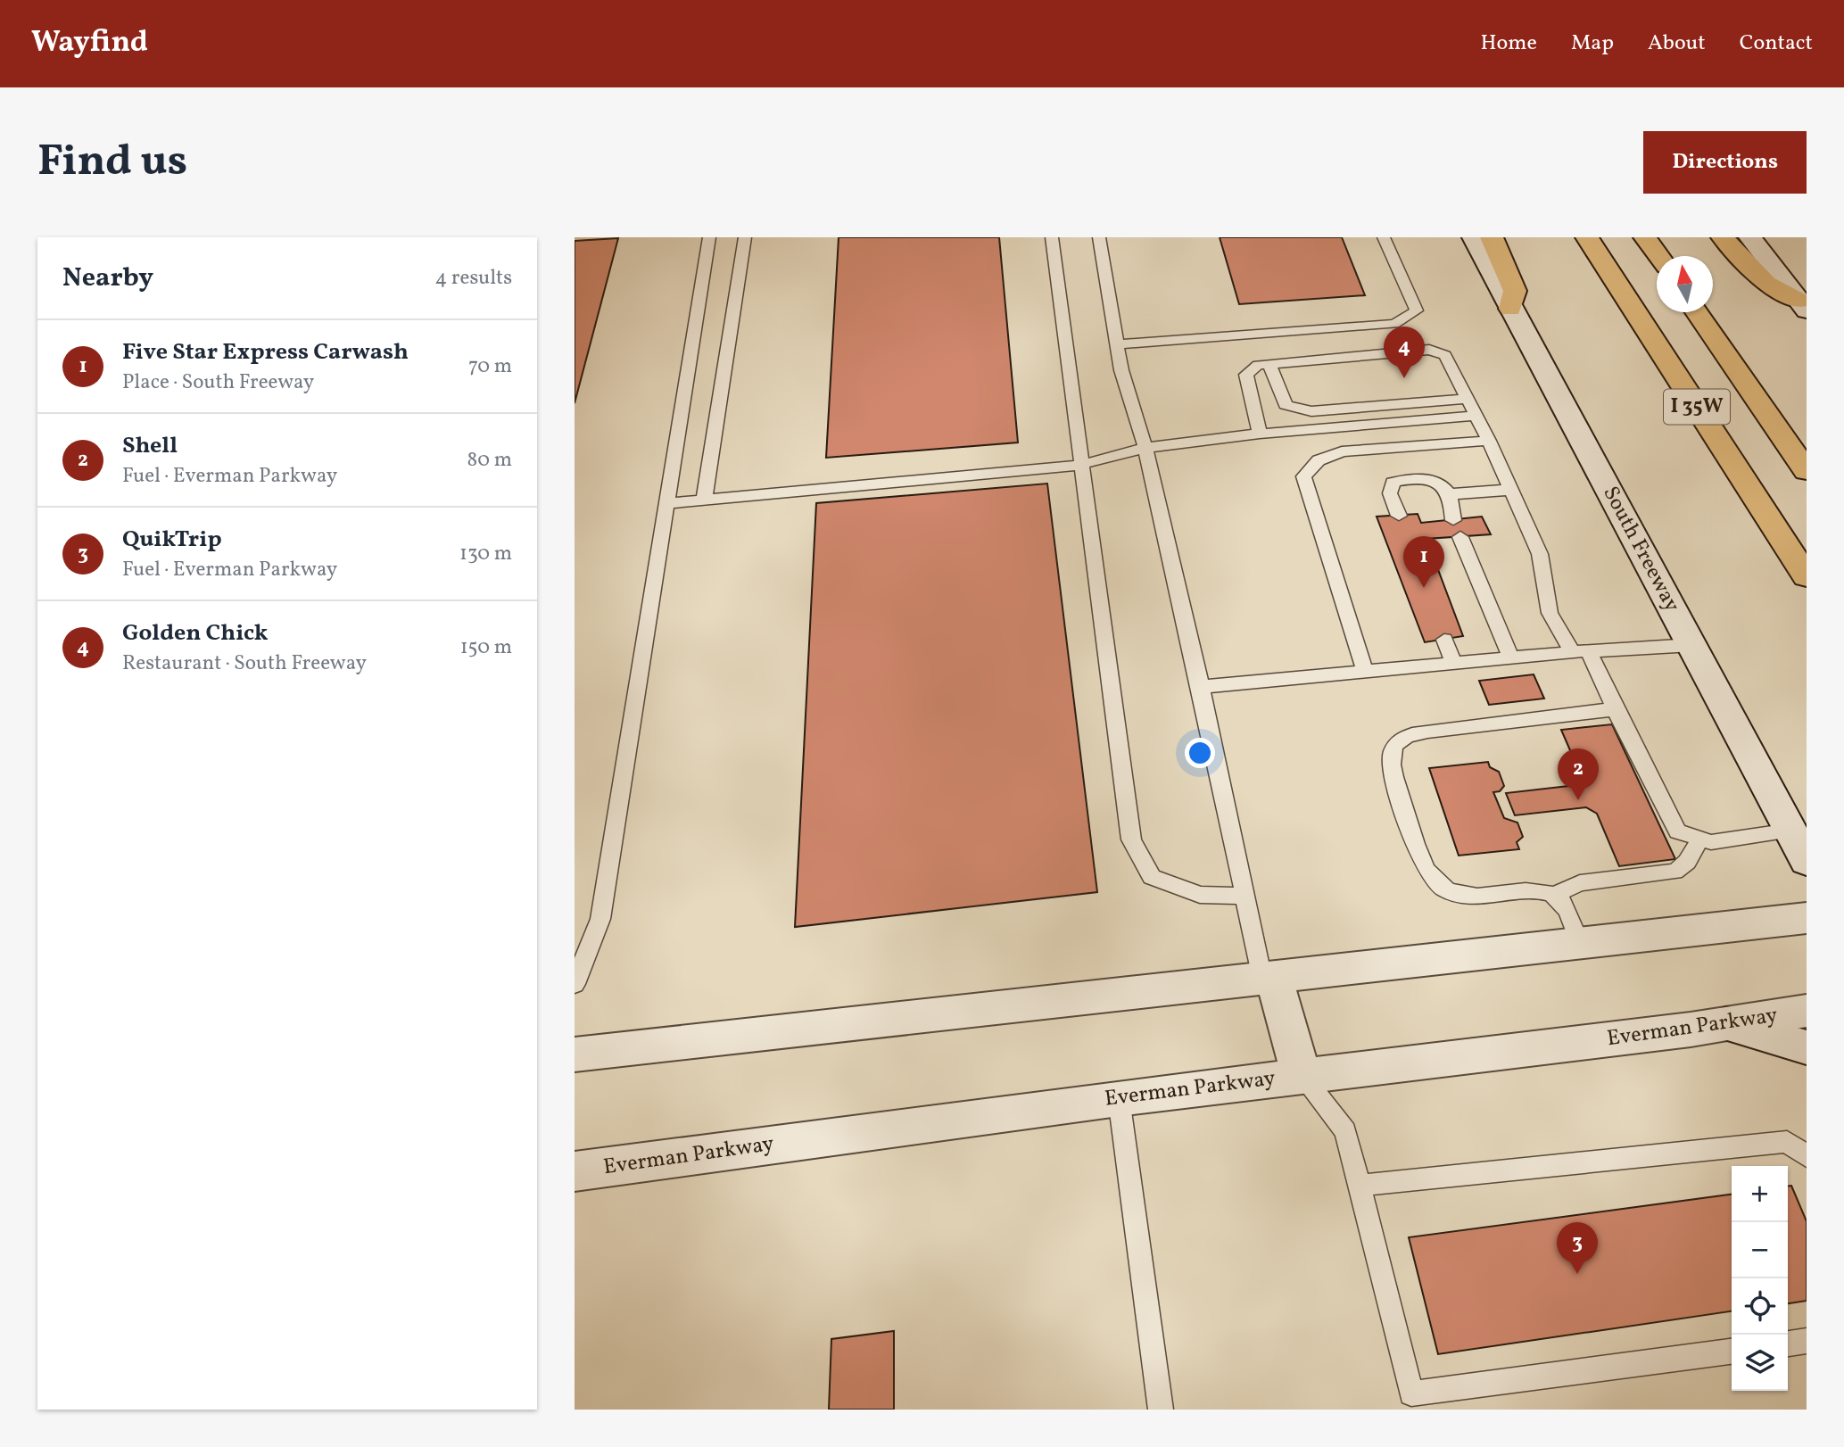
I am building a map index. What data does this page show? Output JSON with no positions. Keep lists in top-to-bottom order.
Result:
{
  "streets": {
    "highway": ["I 35W"],
    "street": ["South Freeway", "Everman Parkway"]
  },
  "north": "top",
  "page": {
    "header": "Wayfind",
    "nav": [
      "Home",
      "Map",
      "About",
      "Contact"
    ],
    "buttons": "Directions",
    "title": "Find us",
    "heading": ["Nearby", "4 results"],
    "list": [
      {
        "mark": "1",
        "name": "Five Star Express Carwash",
        "note": "Place · South Freeway",
        "value": "70 m"
      },
      {
        "mark": "2",
        "name": "Shell",
        "note": "Fuel · Everman Parkway",
        "value": "80 m"
      },
      {
        "mark": "3",
        "name": "QuikTrip",
        "note": "Fuel · Everman Parkway",
        "value": "130 m"
      },
      {
        "mark": "4",
        "name": "Golden Chick",
        "note": "Restaurant · South Freeway",
        "value": "150 m"
      }
    ],
    "pins": [
      "4",
      "1",
      "2",
      "3"
    ],
    "map_buttons": ["+", "−"]
  }
}
